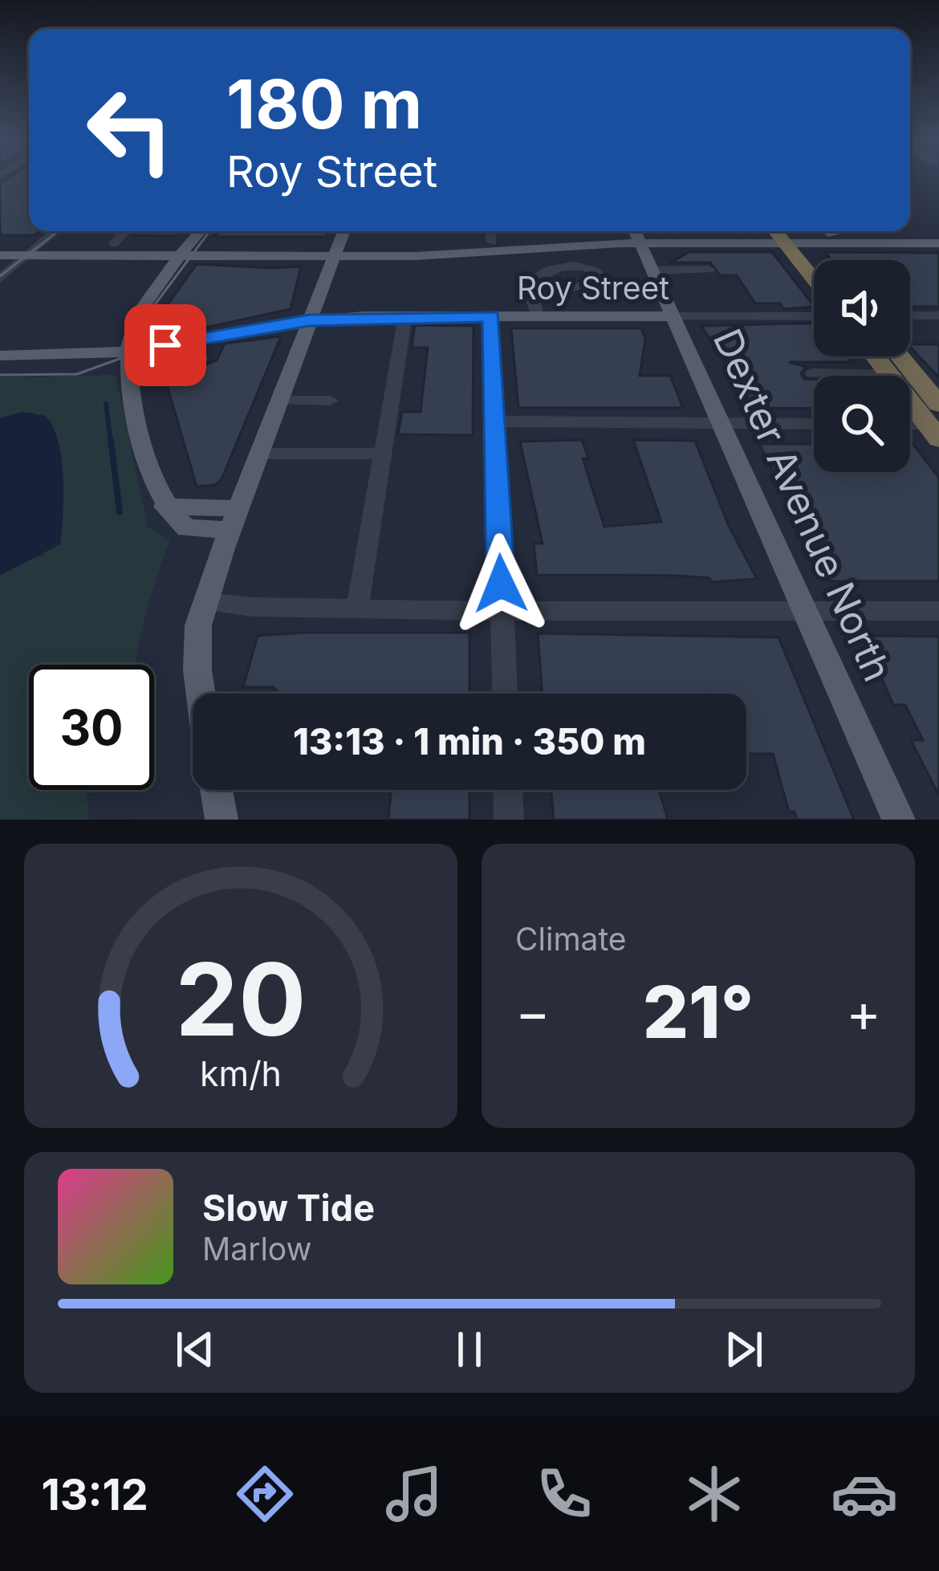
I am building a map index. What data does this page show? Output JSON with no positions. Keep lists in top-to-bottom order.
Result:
{
  "streets": {
    "main road": ["Roy Street", "Dexter Avenue North"]
  },
  "crossings": [
    ["Roy Street", "Dexter Avenue North"]
  ],
  "page": {
    "turn": ["180 m", "Roy Street"],
    "limit": "30",
    "trip": "13:13 · 1 min · 350 m",
    "tile": "Climate",
    "heat": ["−", "21°", "+"],
    "song": ["Slow Tide", "Marlow"],
    "tabs": "13:12",
    "gauge": ["20", "km/h"]
  }
}
